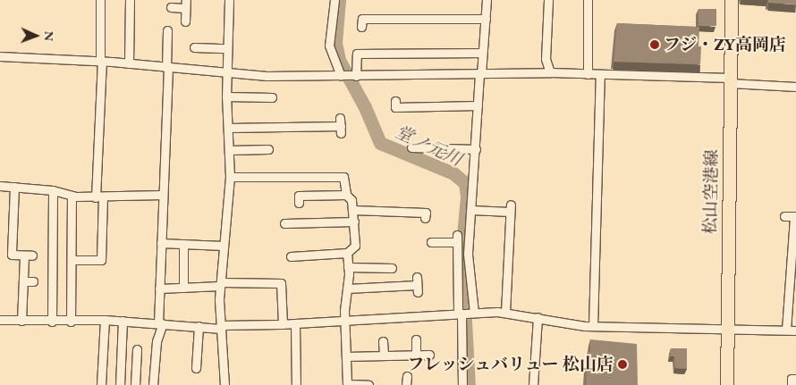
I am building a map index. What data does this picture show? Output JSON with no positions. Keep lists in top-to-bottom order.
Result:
{
  "streets": {
    "main road": ["松山空港線"]
  },
  "water": ["堂ノ元川"],
  "places": ["フジ・ZY高岡店", "フレッシュバリュー 松山店"],
  "north": "right"
}
